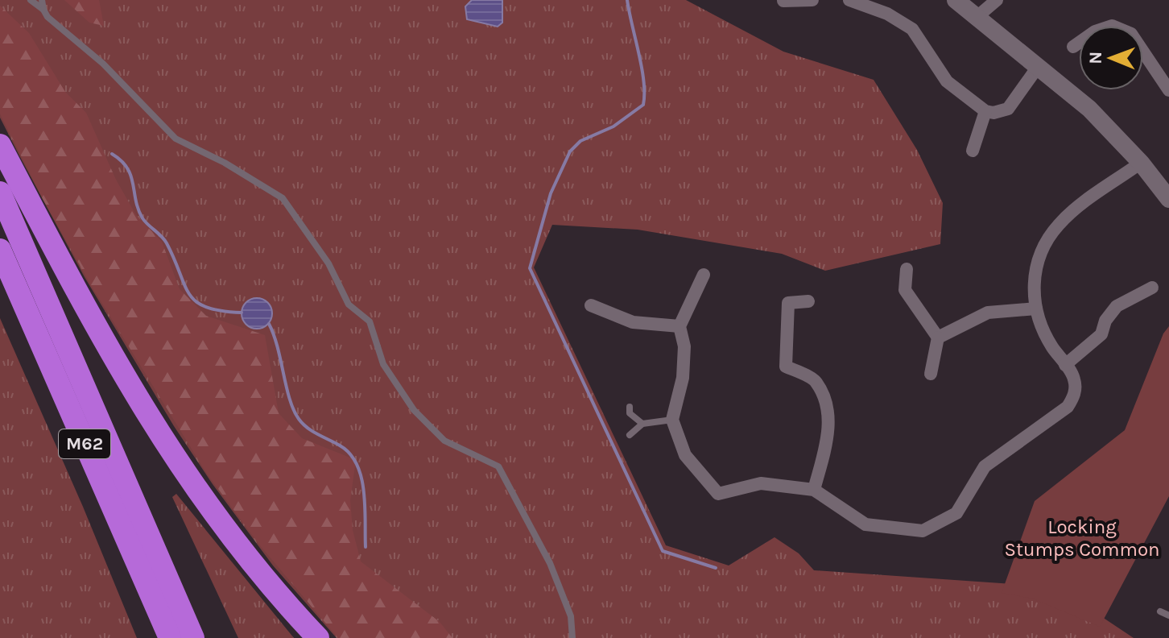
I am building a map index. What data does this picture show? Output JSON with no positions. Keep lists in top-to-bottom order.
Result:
{
  "streets": {
    "highway": ["M62"]
  },
  "parks": ["Locking Stumps Common"],
  "north": "left"
}
